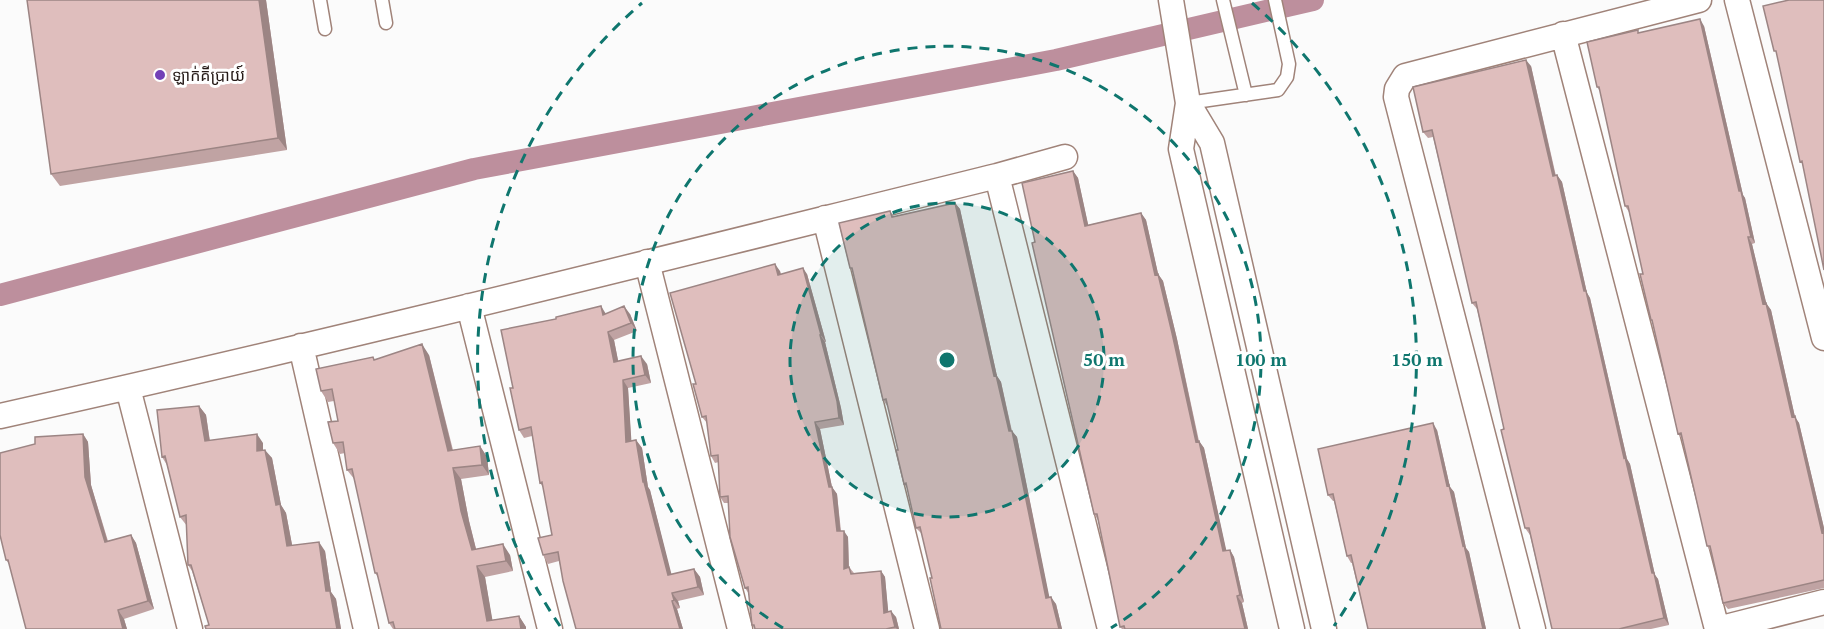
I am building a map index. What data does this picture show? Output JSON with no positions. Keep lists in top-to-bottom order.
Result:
{
  "places": ["ឡាក់គីប្រាយ៍"],
  "rings": ["50 m", "100 m", "150 m"]
}
